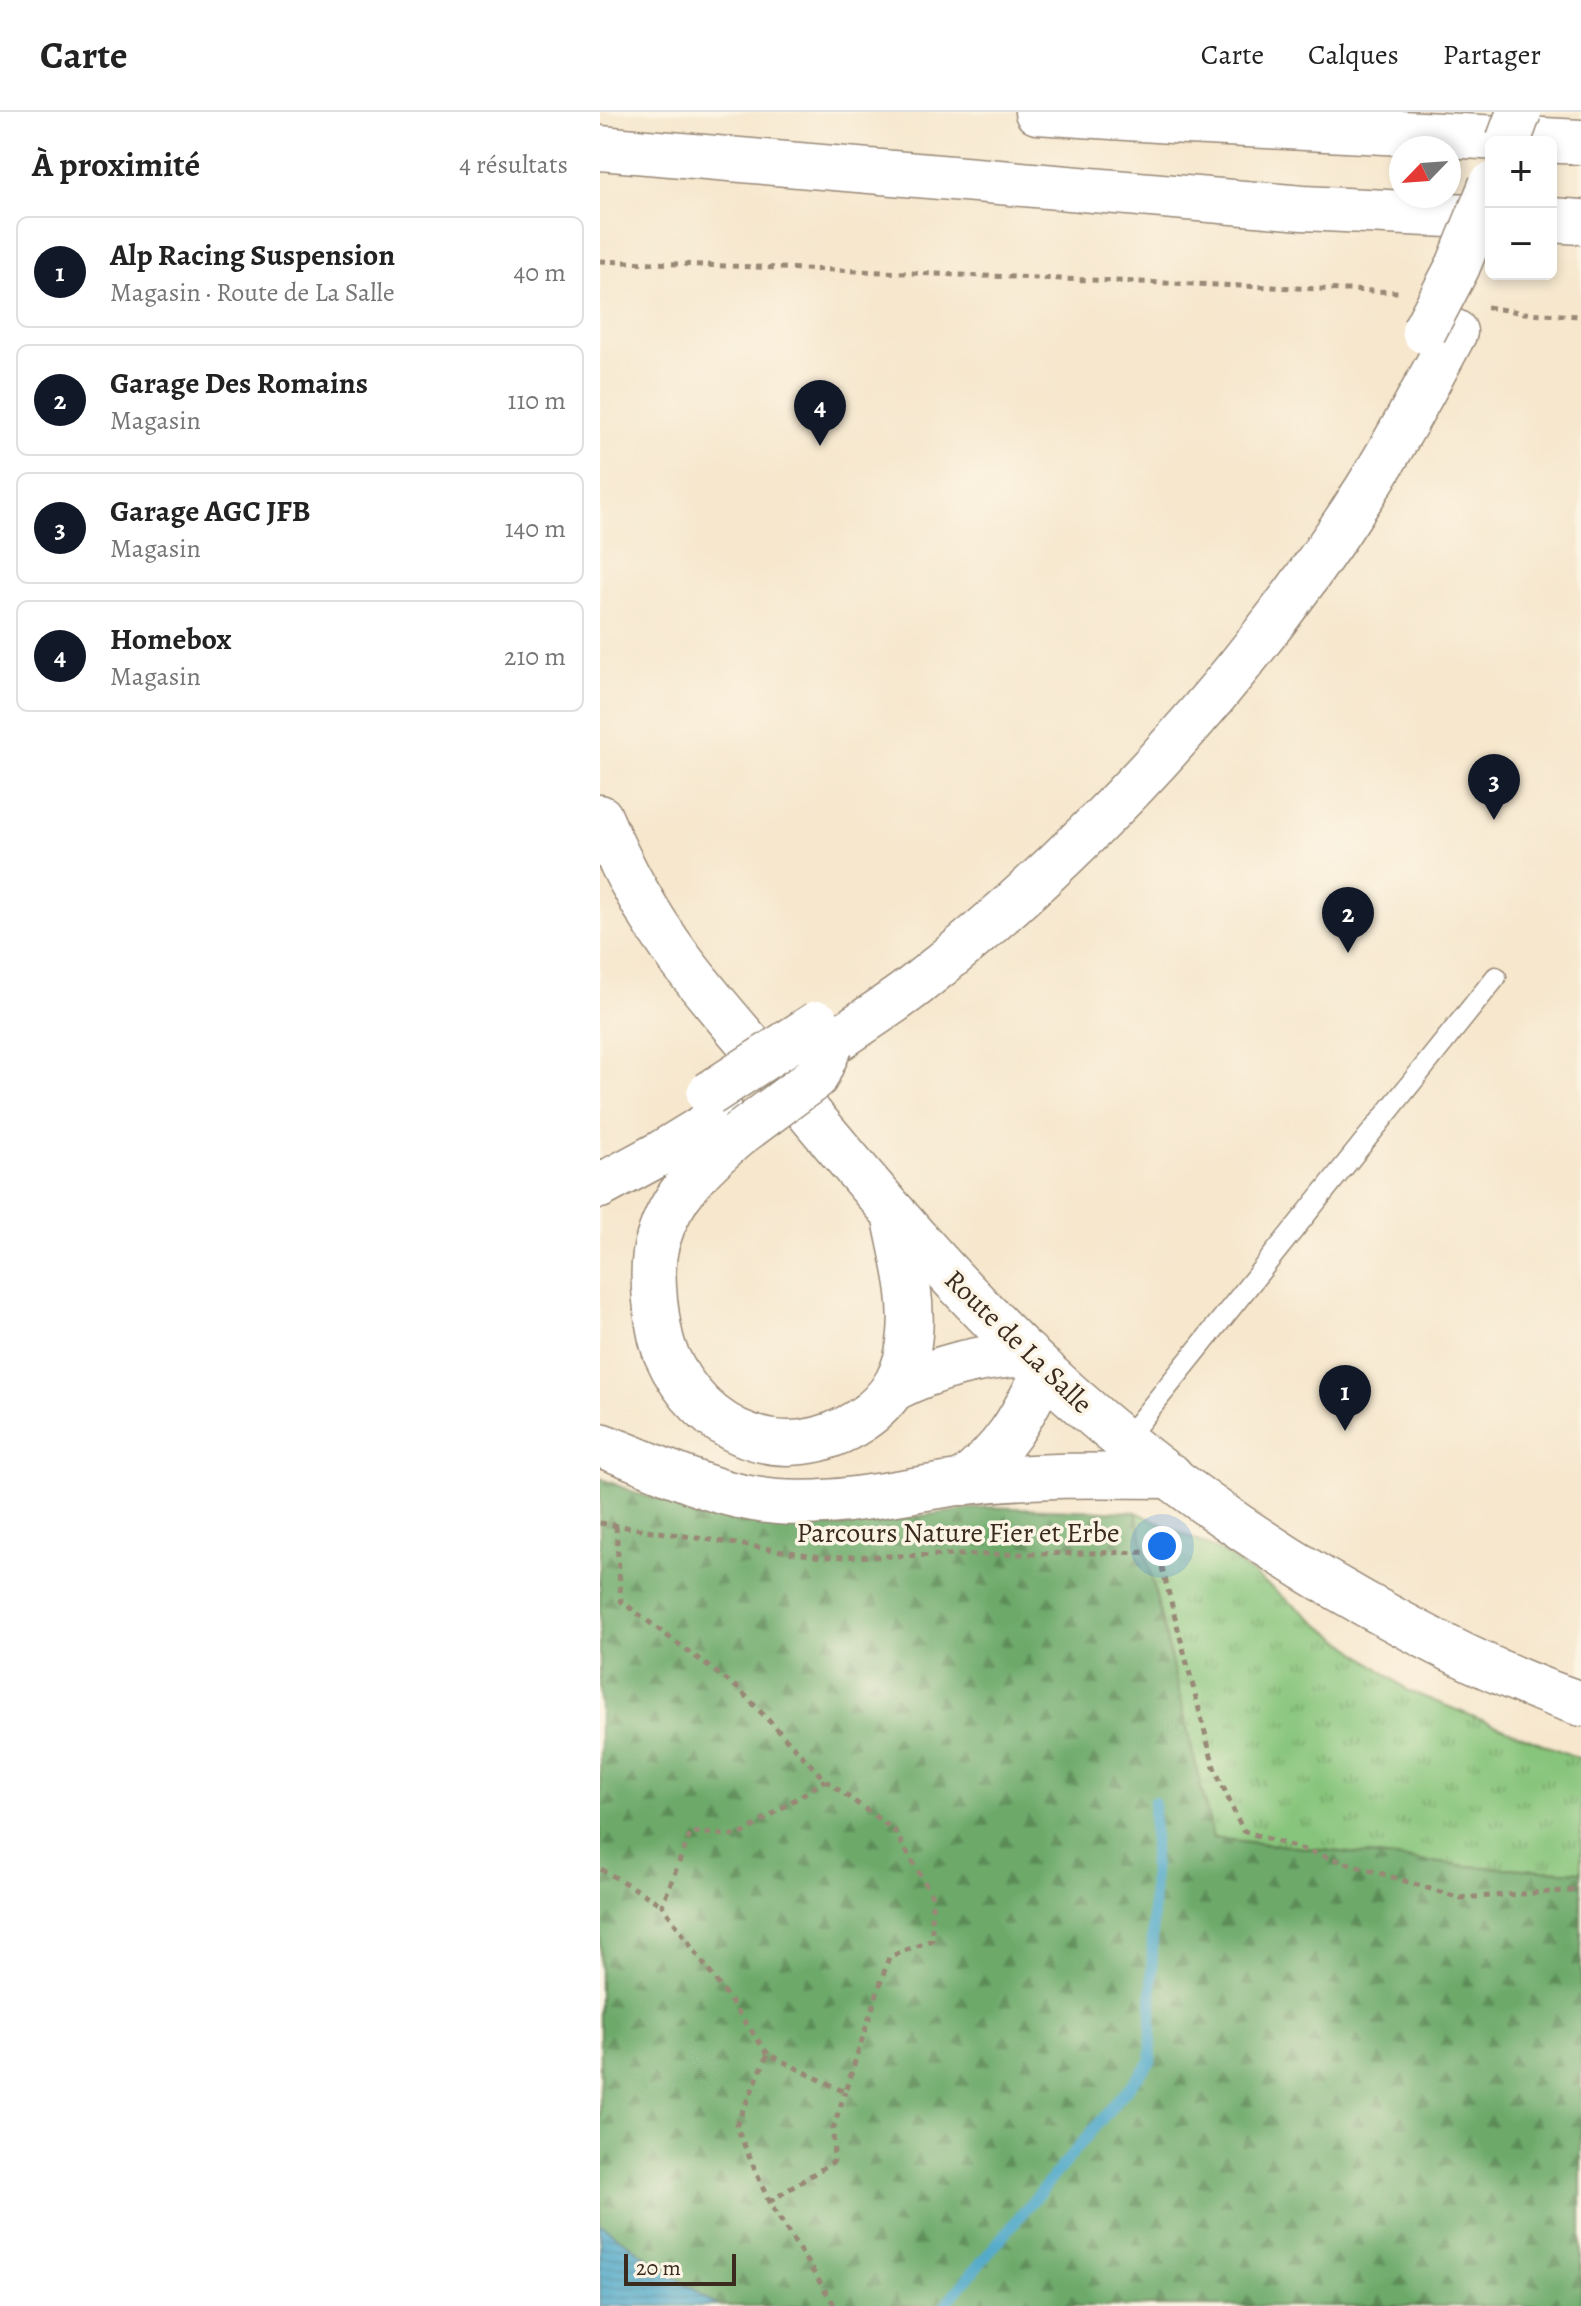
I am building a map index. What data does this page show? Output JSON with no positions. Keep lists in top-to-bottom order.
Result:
{
  "streets": {
    "main road": ["Route de La Salle"],
    "path": ["Parcours Nature Fier et Erbe"]
  },
  "scale_bar": "20 m",
  "north": "bottom left",
  "page": {
    "header": "Carte",
    "nav": ["Carte", "Calques", "Partager"],
    "heading": ["À proximité", "4 résultats"],
    "map_buttons": ["+", "−"],
    "list": [
      {
        "mark": "1",
        "name": "Alp Racing Suspension",
        "note": "Magasin · Route de La Salle",
        "value": "40 m"
      },
      {
        "mark": "2",
        "name": "Garage Des Romains",
        "note": "Magasin",
        "value": "110 m"
      },
      {
        "mark": "3",
        "name": "Garage AGC JFB",
        "note": "Magasin",
        "value": "140 m"
      },
      {
        "mark": "4",
        "name": "Homebox",
        "note": "Magasin",
        "value": "210 m"
      }
    ],
    "pins": [
      "4",
      "3",
      "2",
      "1"
    ],
    "scale": "20 m"
  }
}
